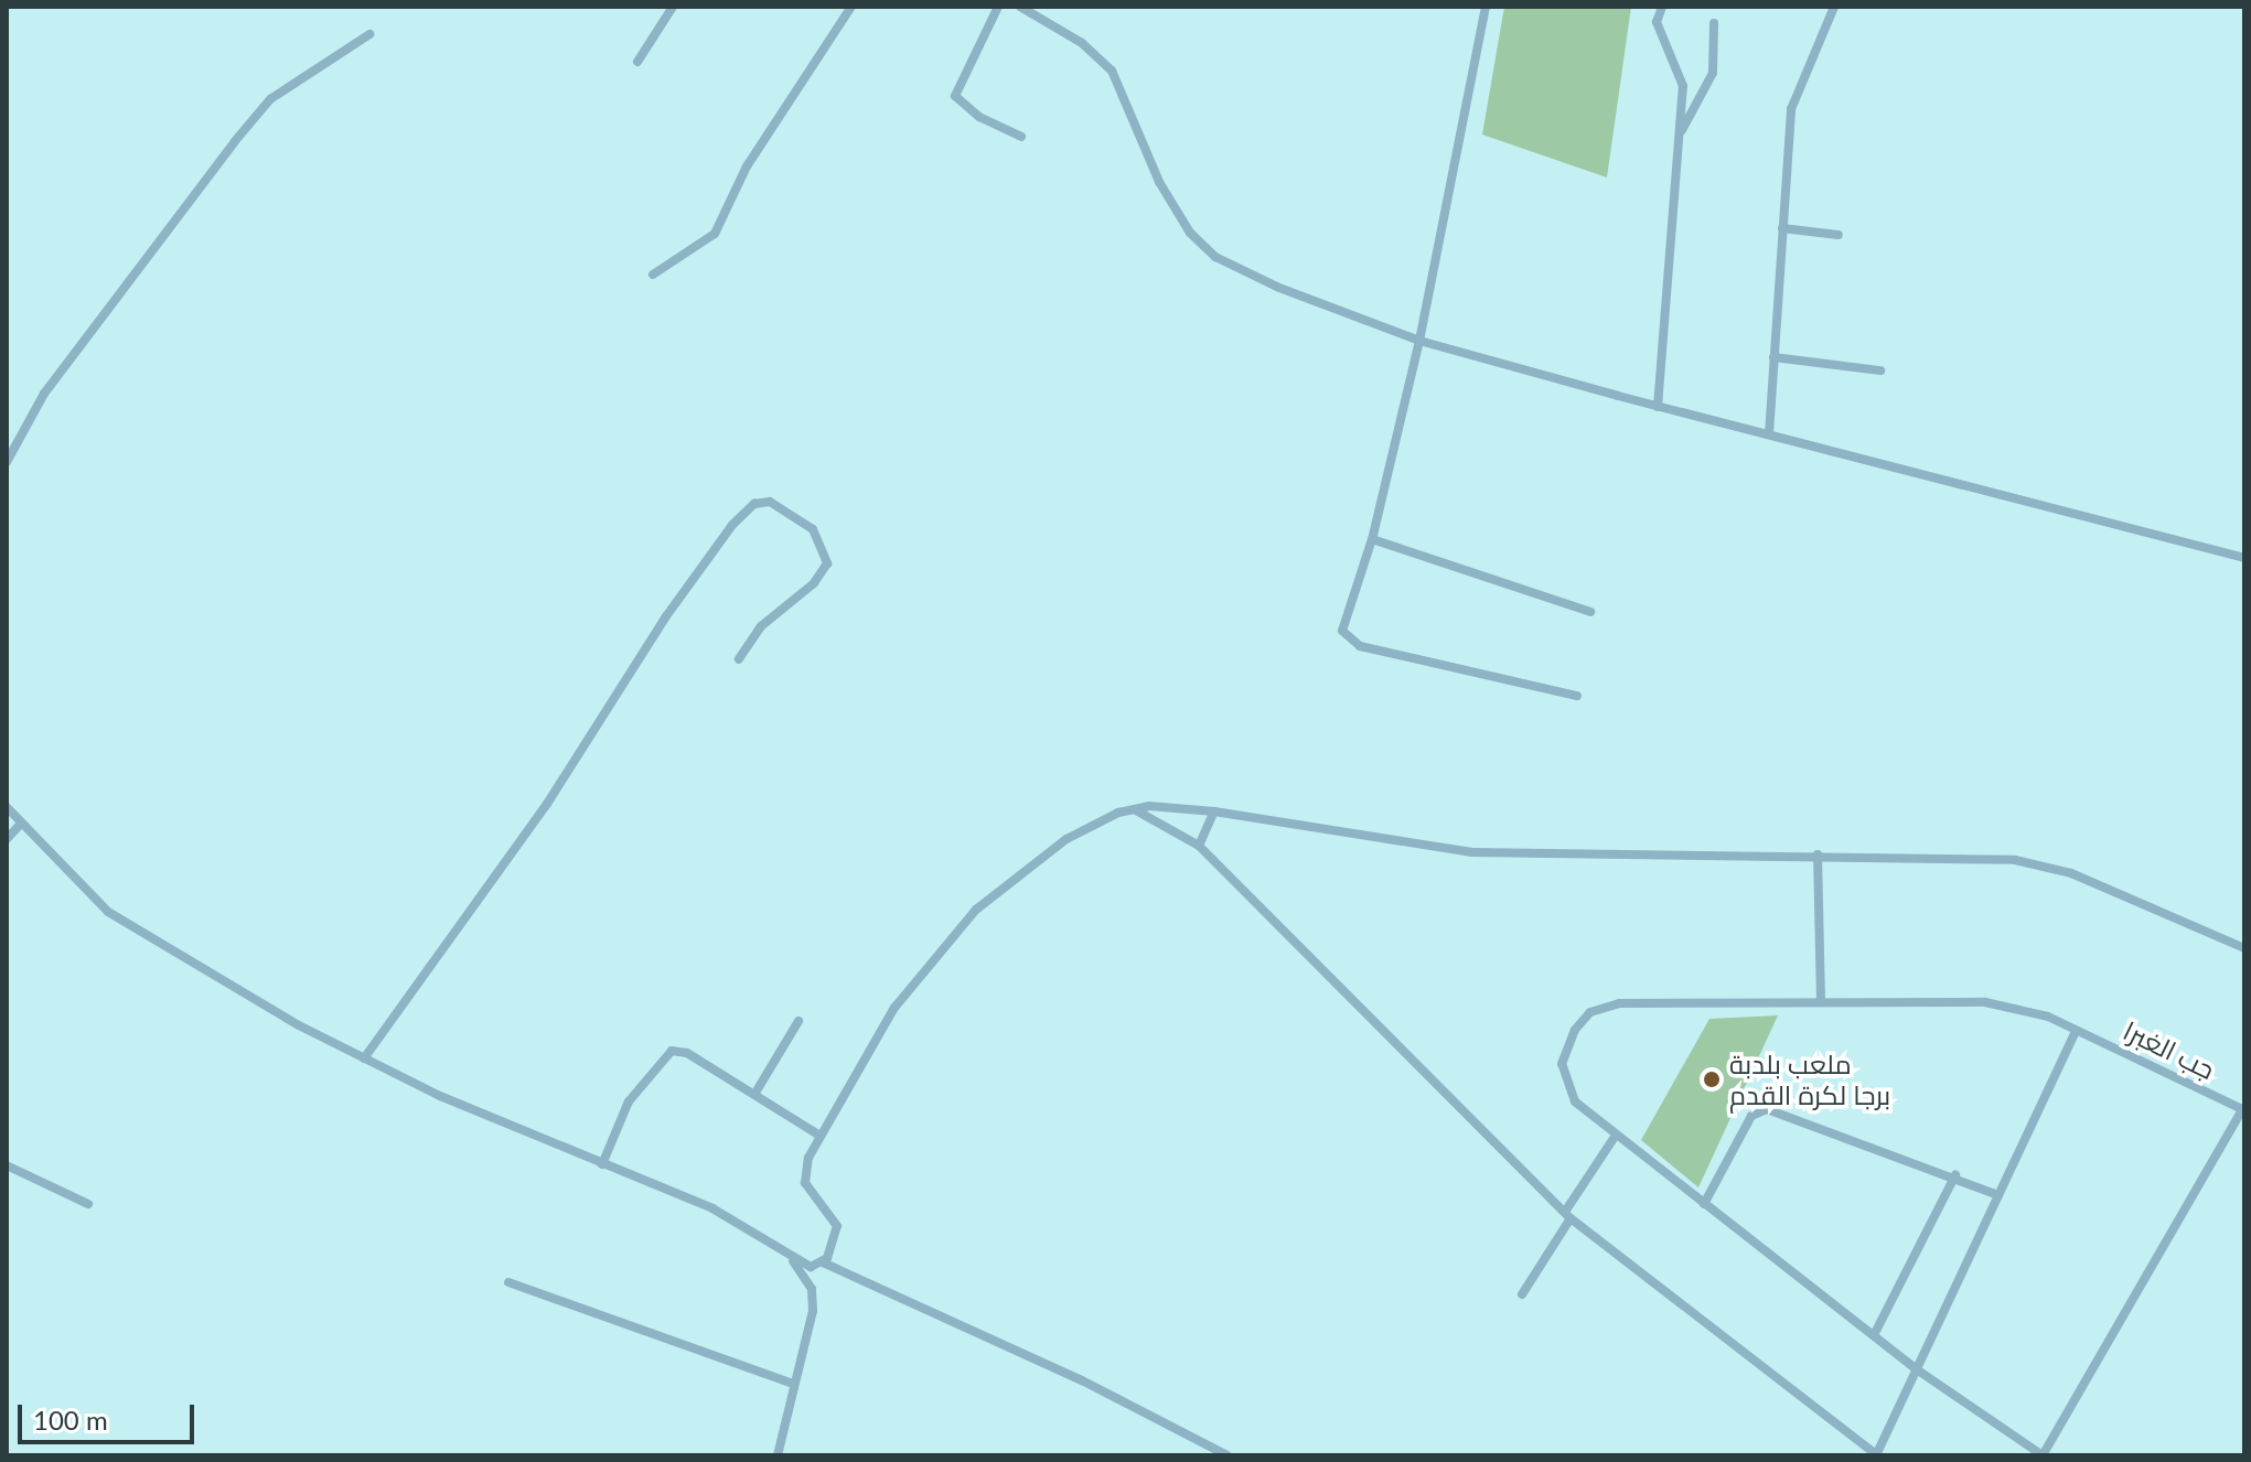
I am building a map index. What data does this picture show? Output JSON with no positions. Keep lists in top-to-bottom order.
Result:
{
  "streets": {
    "street": ["جب الغبرا"]
  },
  "places": ["ملعب بلدبة برجا لكرة القدم"],
  "scale_bar": "100 m"
}
